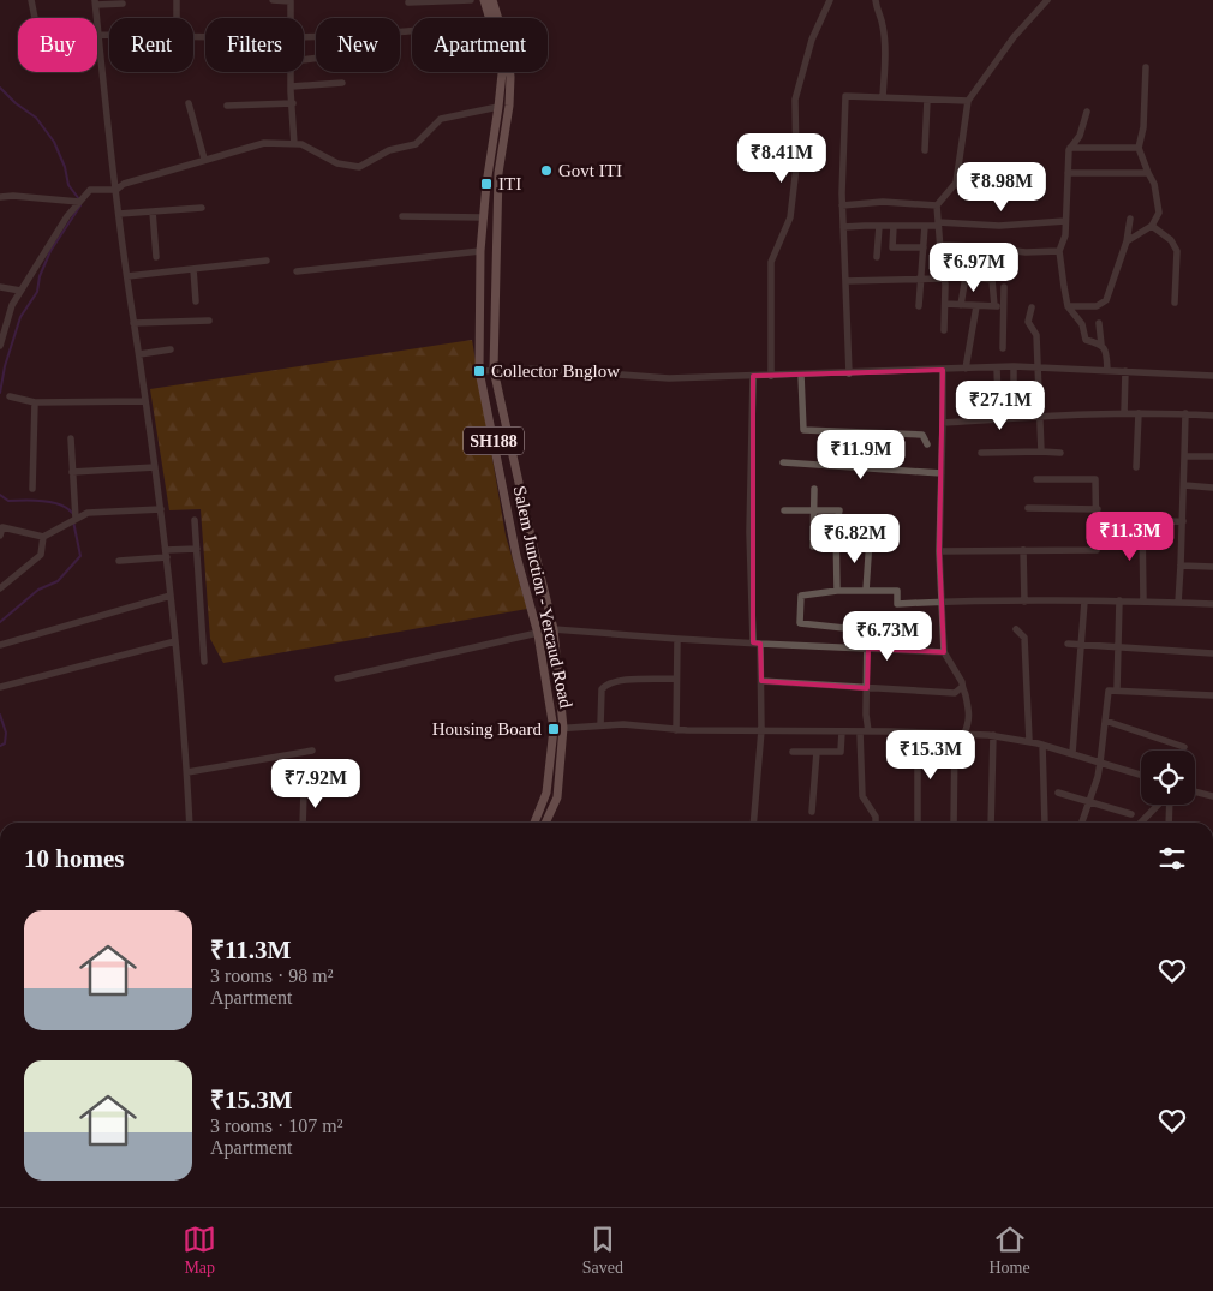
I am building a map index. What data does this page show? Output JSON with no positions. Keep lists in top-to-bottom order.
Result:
{
  "streets": {
    "main road": ["SH188", "Salem Junction - Yercaud Road"]
  },
  "places": {
    "other": ["Govt ITI"],
    "transit": ["ITI", "Collector Bnglow", "Housing Board"]
  },
  "page": {
    "chip": [
      "Buy",
      "Rent",
      "Filters",
      "New",
      "Apartment"
    ],
    "price": [
      "₹8.41M",
      "₹8.98M",
      "₹6.97M",
      "₹27.1M",
      "₹11.9M",
      "₹11.3M",
      "₹6.82M",
      "₹6.73M",
      "₹15.3M",
      "₹7.92M"
    ],
    "heading": "10 homes",
    "list": [
      {
        "name": "₹11.3M",
        "note": "3 rooms · 98 m² · Apartment"
      },
      {
        "name": "₹15.3M",
        "note": "3 rooms · 107 m² · Apartment"
      }
    ],
    "tabs": ["Map", "Saved", "Home"]
  }
}
